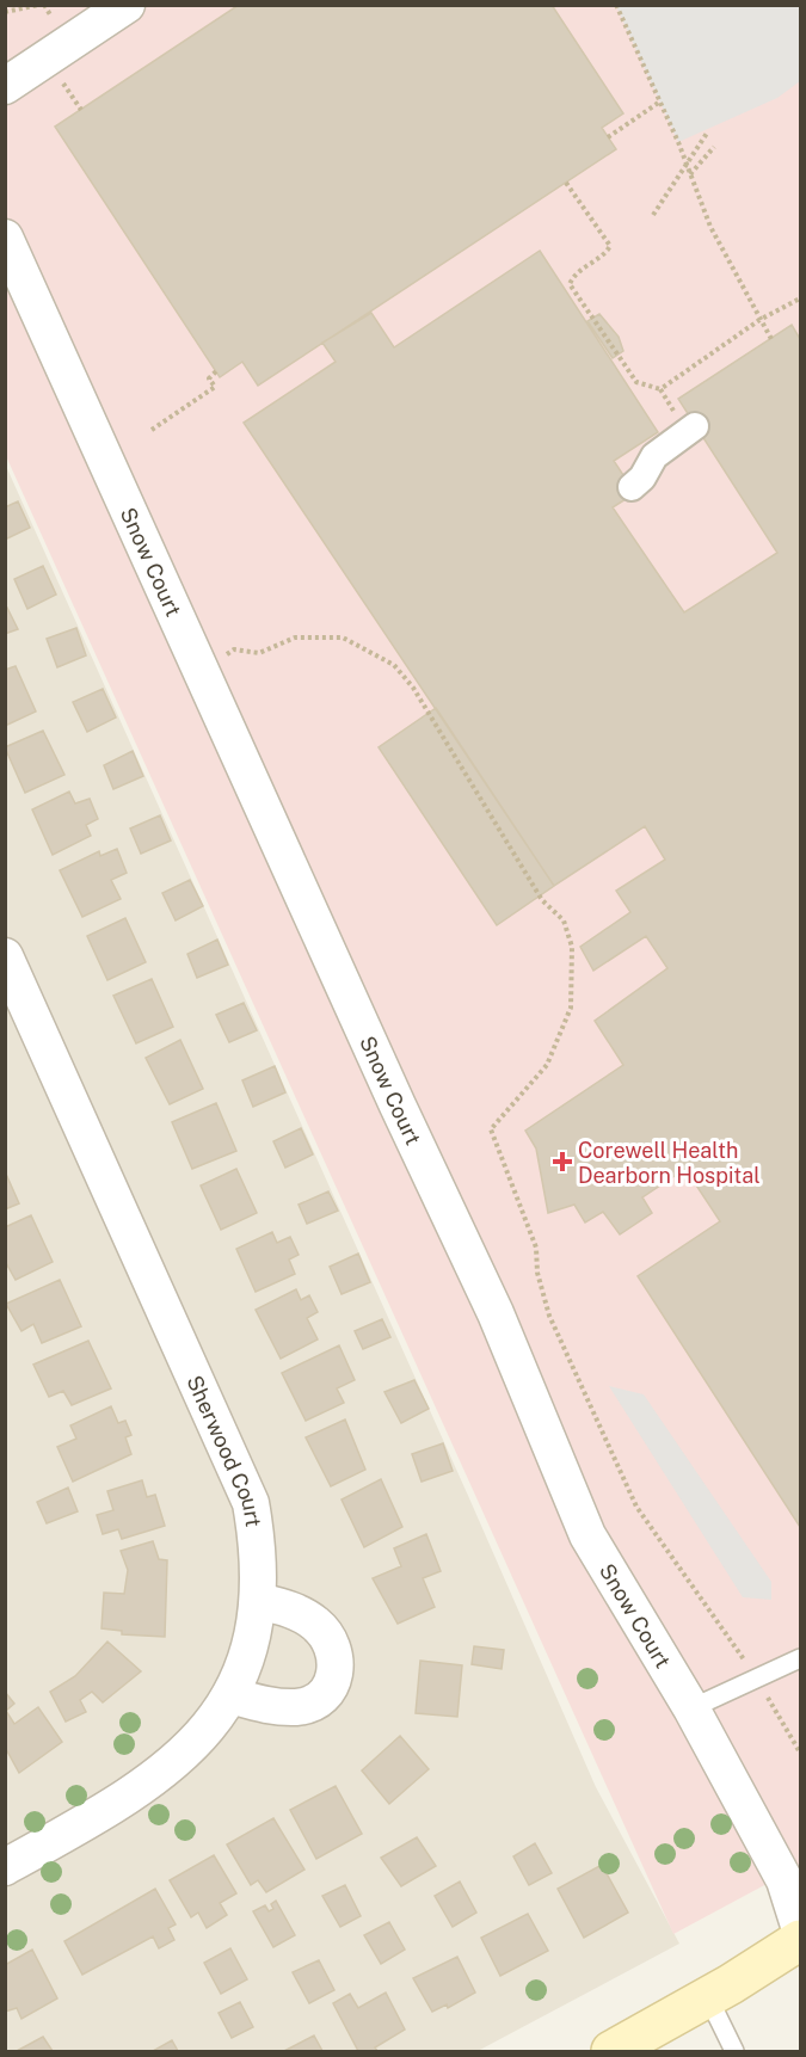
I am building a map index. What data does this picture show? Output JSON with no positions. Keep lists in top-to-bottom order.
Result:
{
  "streets": {
    "street": ["Snow Court", "Sherwood Court"]
  },
  "places": {
    "health": ["Corewell Health Dearborn Hospital"]
  }
}
